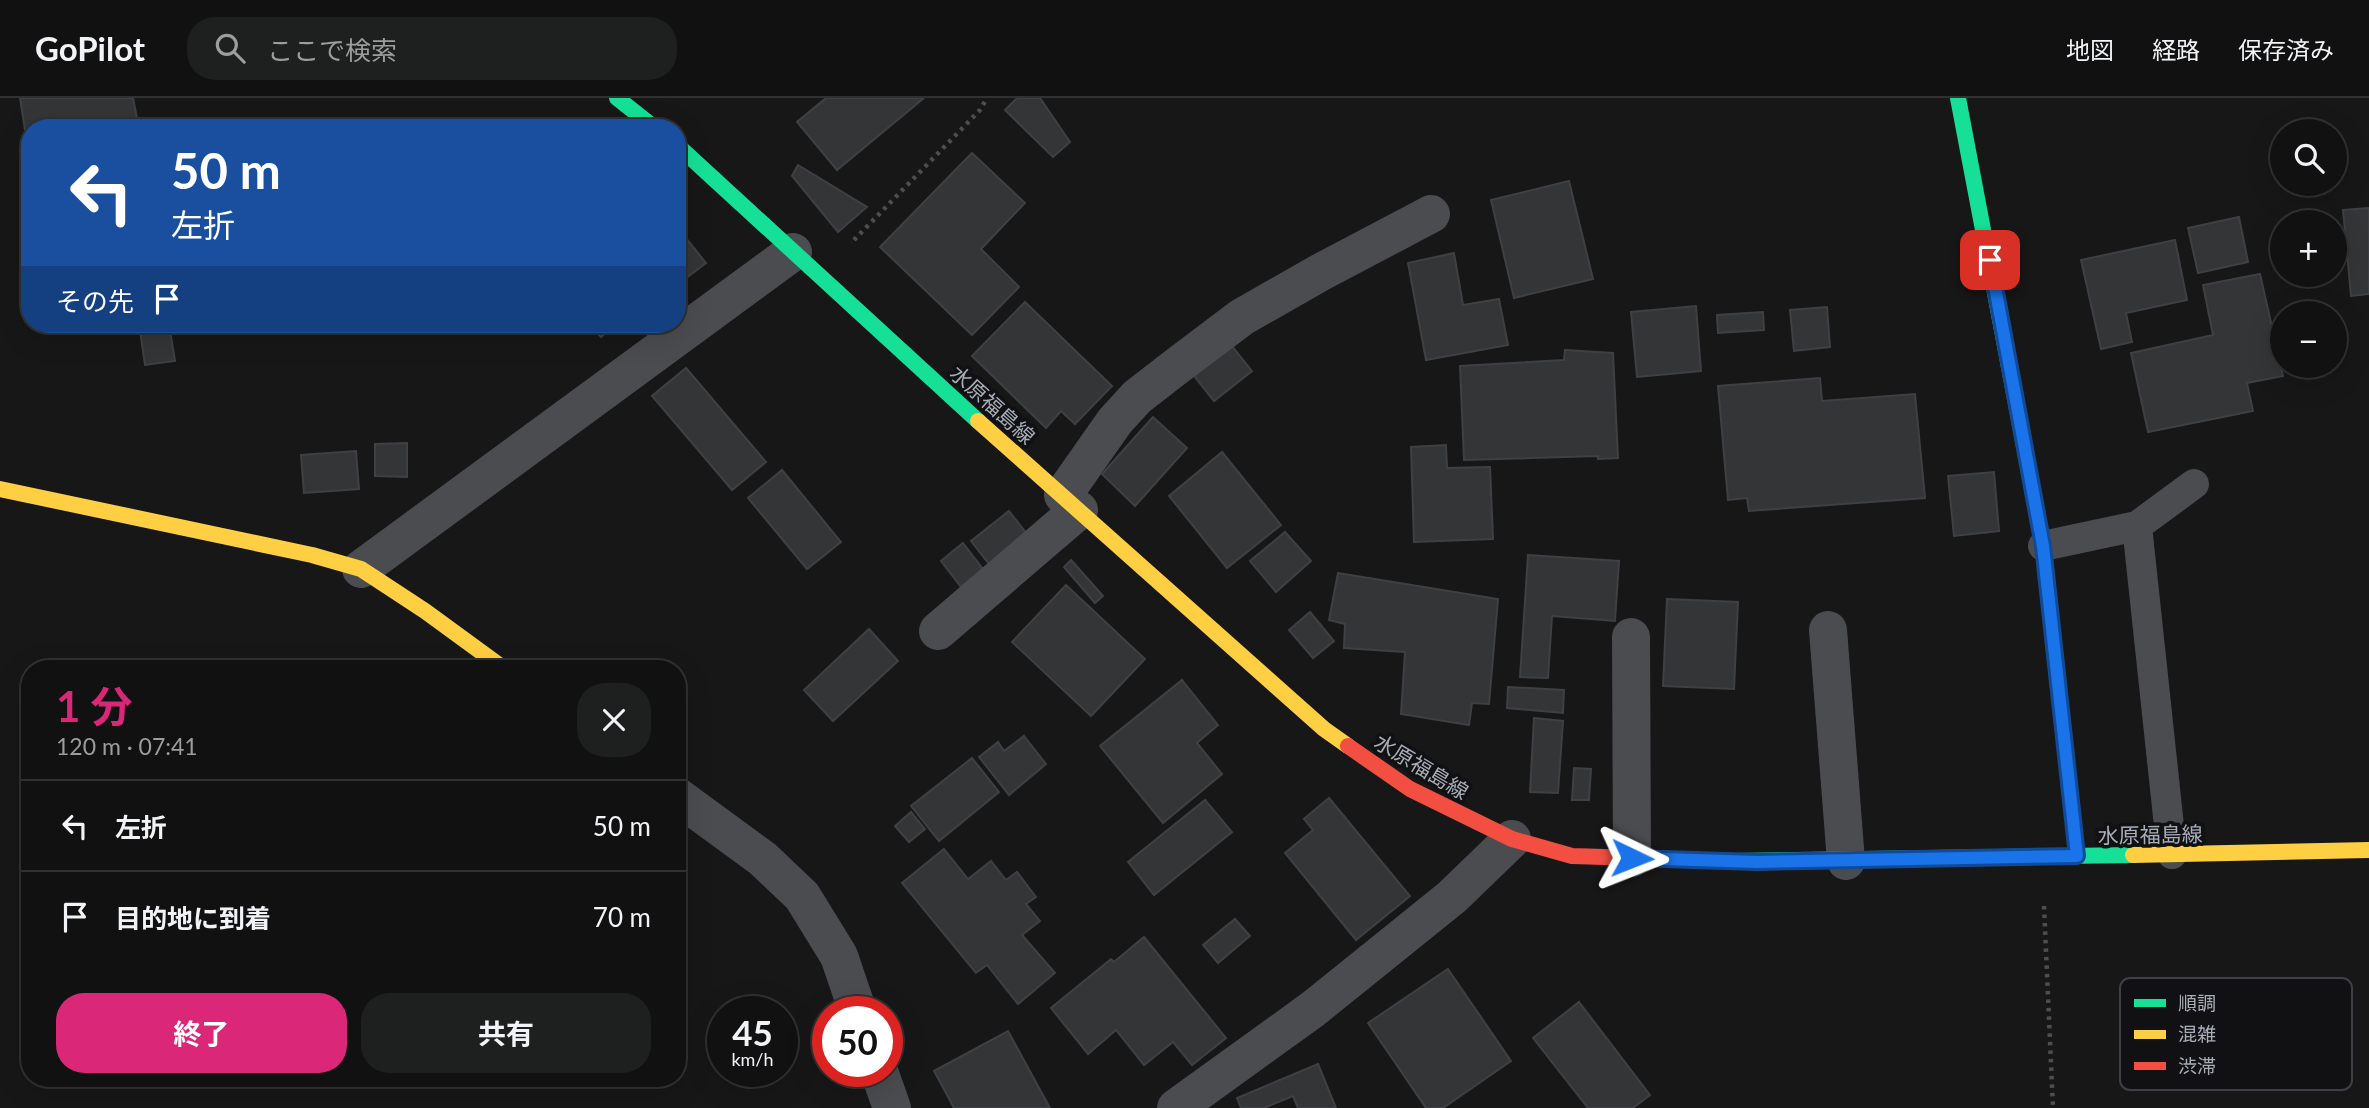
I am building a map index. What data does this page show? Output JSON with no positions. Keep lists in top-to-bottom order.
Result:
{
  "streets": {
    "main road": ["水原福島線"]
  },
  "legend": ["順調", "混雑", "渋滞"],
  "page": {
    "header": "GoPilot",
    "search": "ここで検索",
    "nav": ["地図", "経路", "保存済み"],
    "map_buttons": ["+", "−"],
    "turn": ["50 m", "左折"],
    "then": "その先",
    "heading": ["1 分", "120 m · 07:41"],
    "list": [
      {
        "name": "左折",
        "value": "50 m"
      },
      {
        "name": "目的地に到着",
        "value": "70 m"
      }
    ],
    "buttons": ["終了", "共有"],
    "speed": "45 km/h",
    "limit": "50"
  }
}
